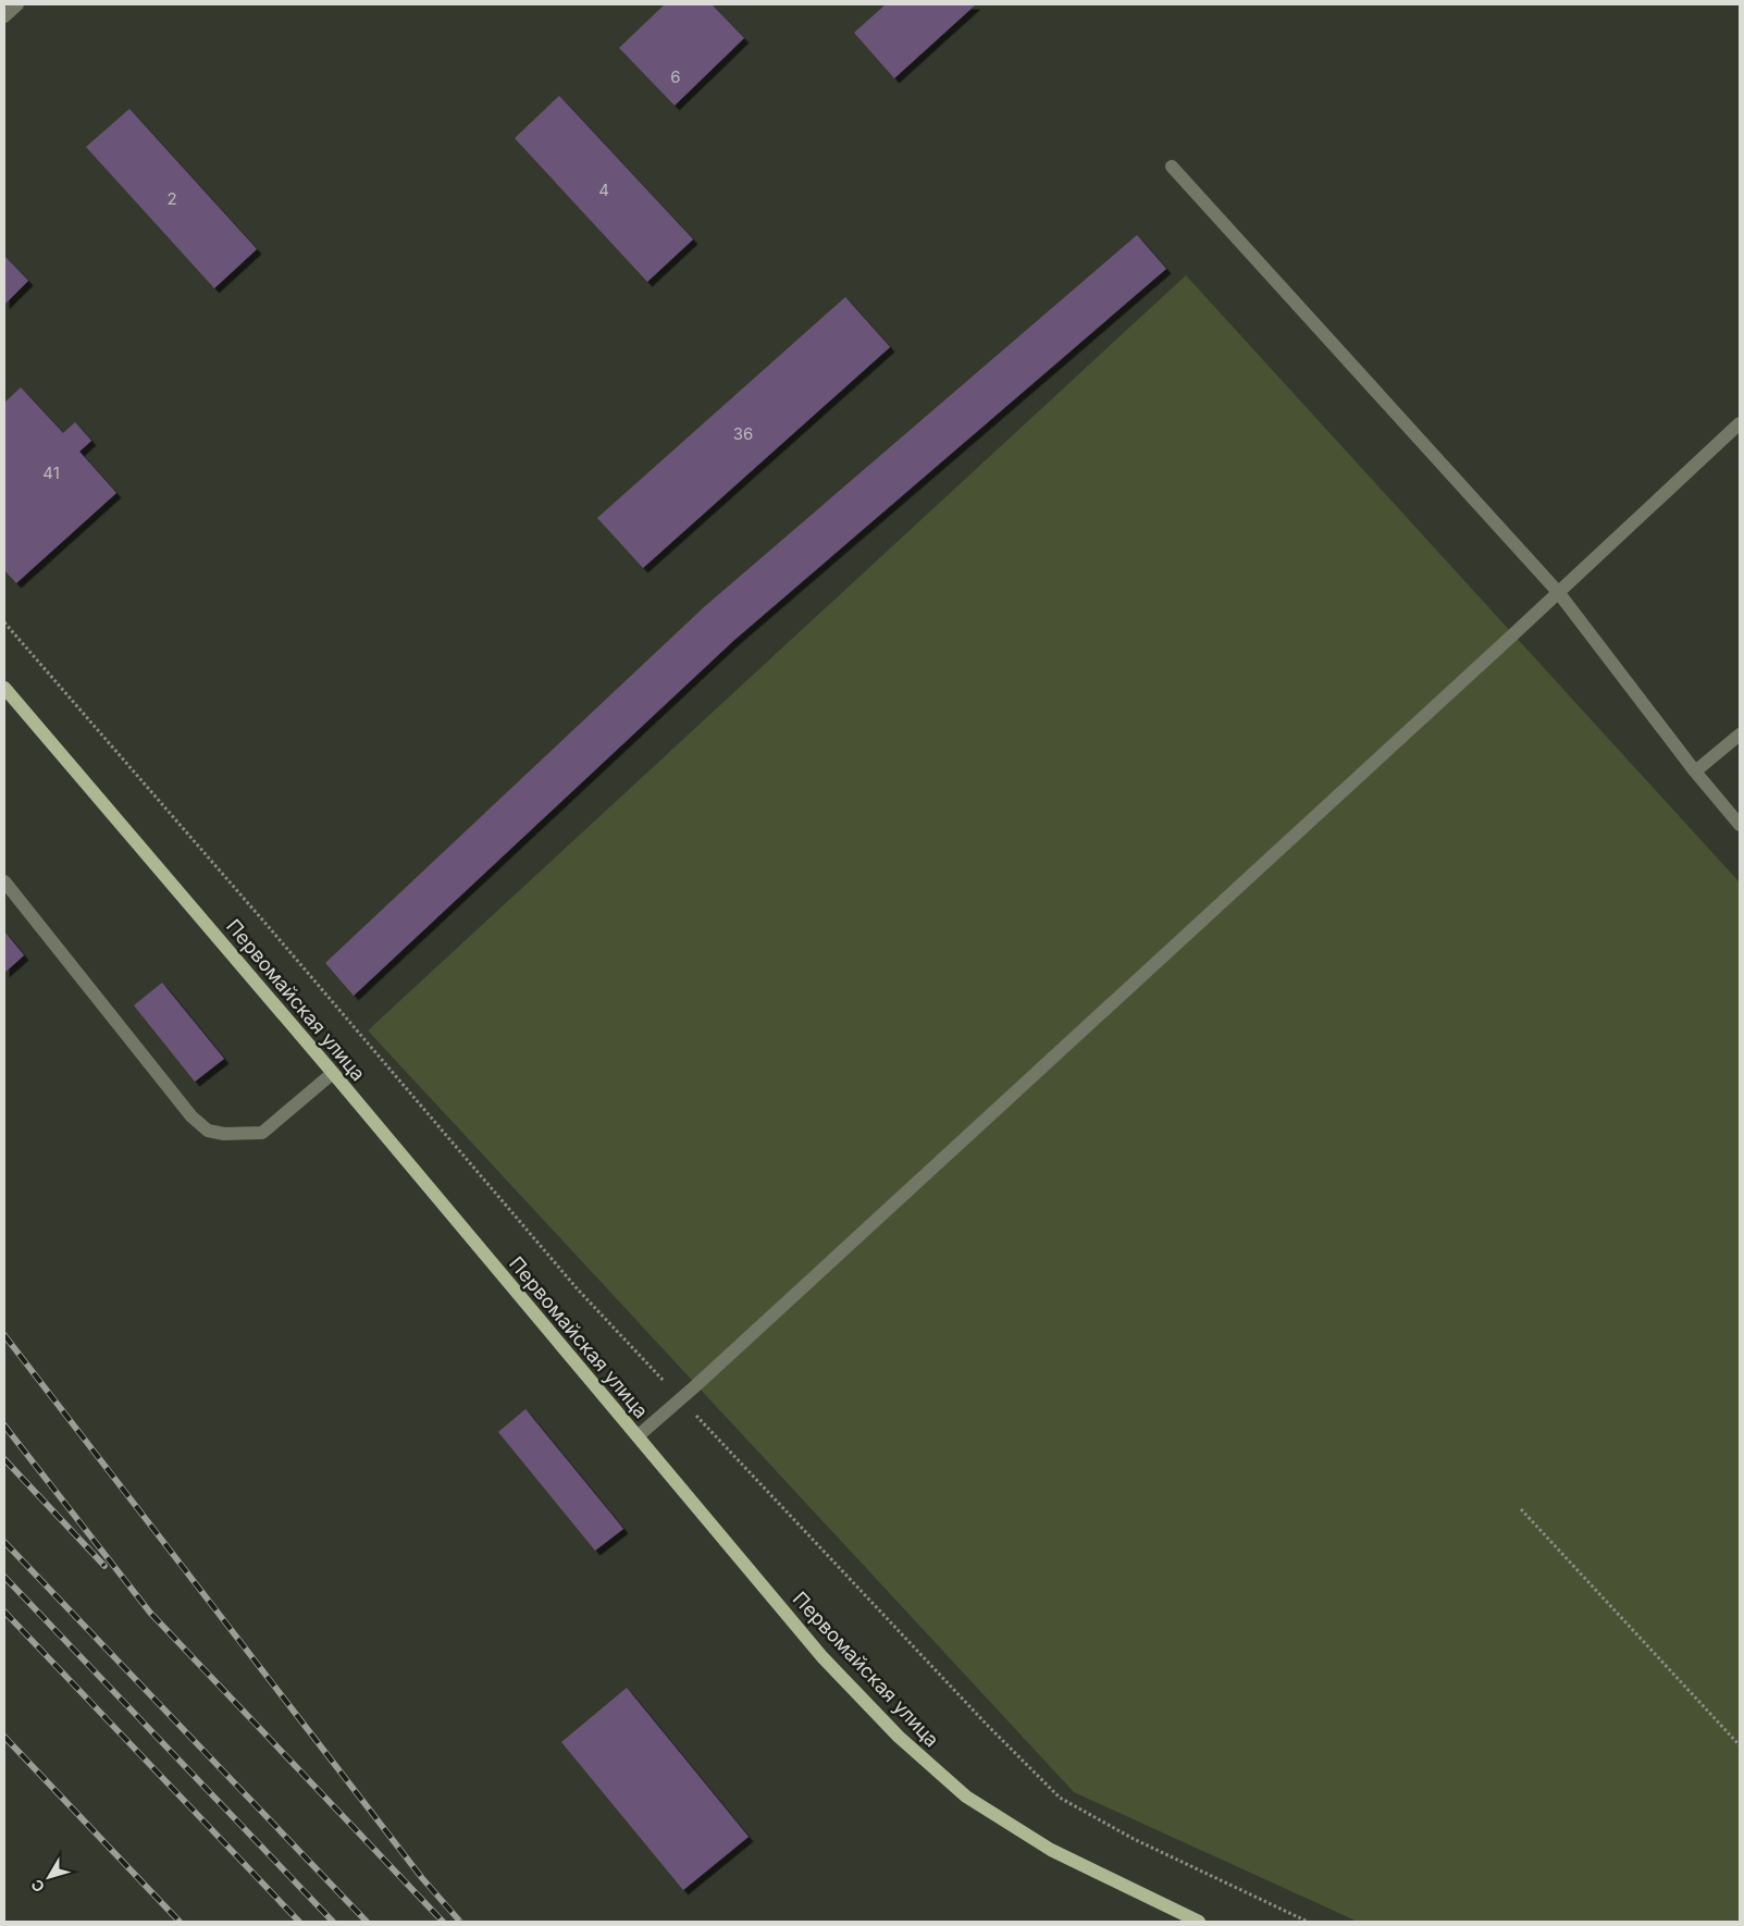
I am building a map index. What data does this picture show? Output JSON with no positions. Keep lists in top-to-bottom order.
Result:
{
  "streets": {
    "main road": ["Первомайская улица"]
  },
  "house_numbers": [
    "6",
    "4",
    "2",
    "36",
    "41"
  ],
  "north": "bottom left"
}
